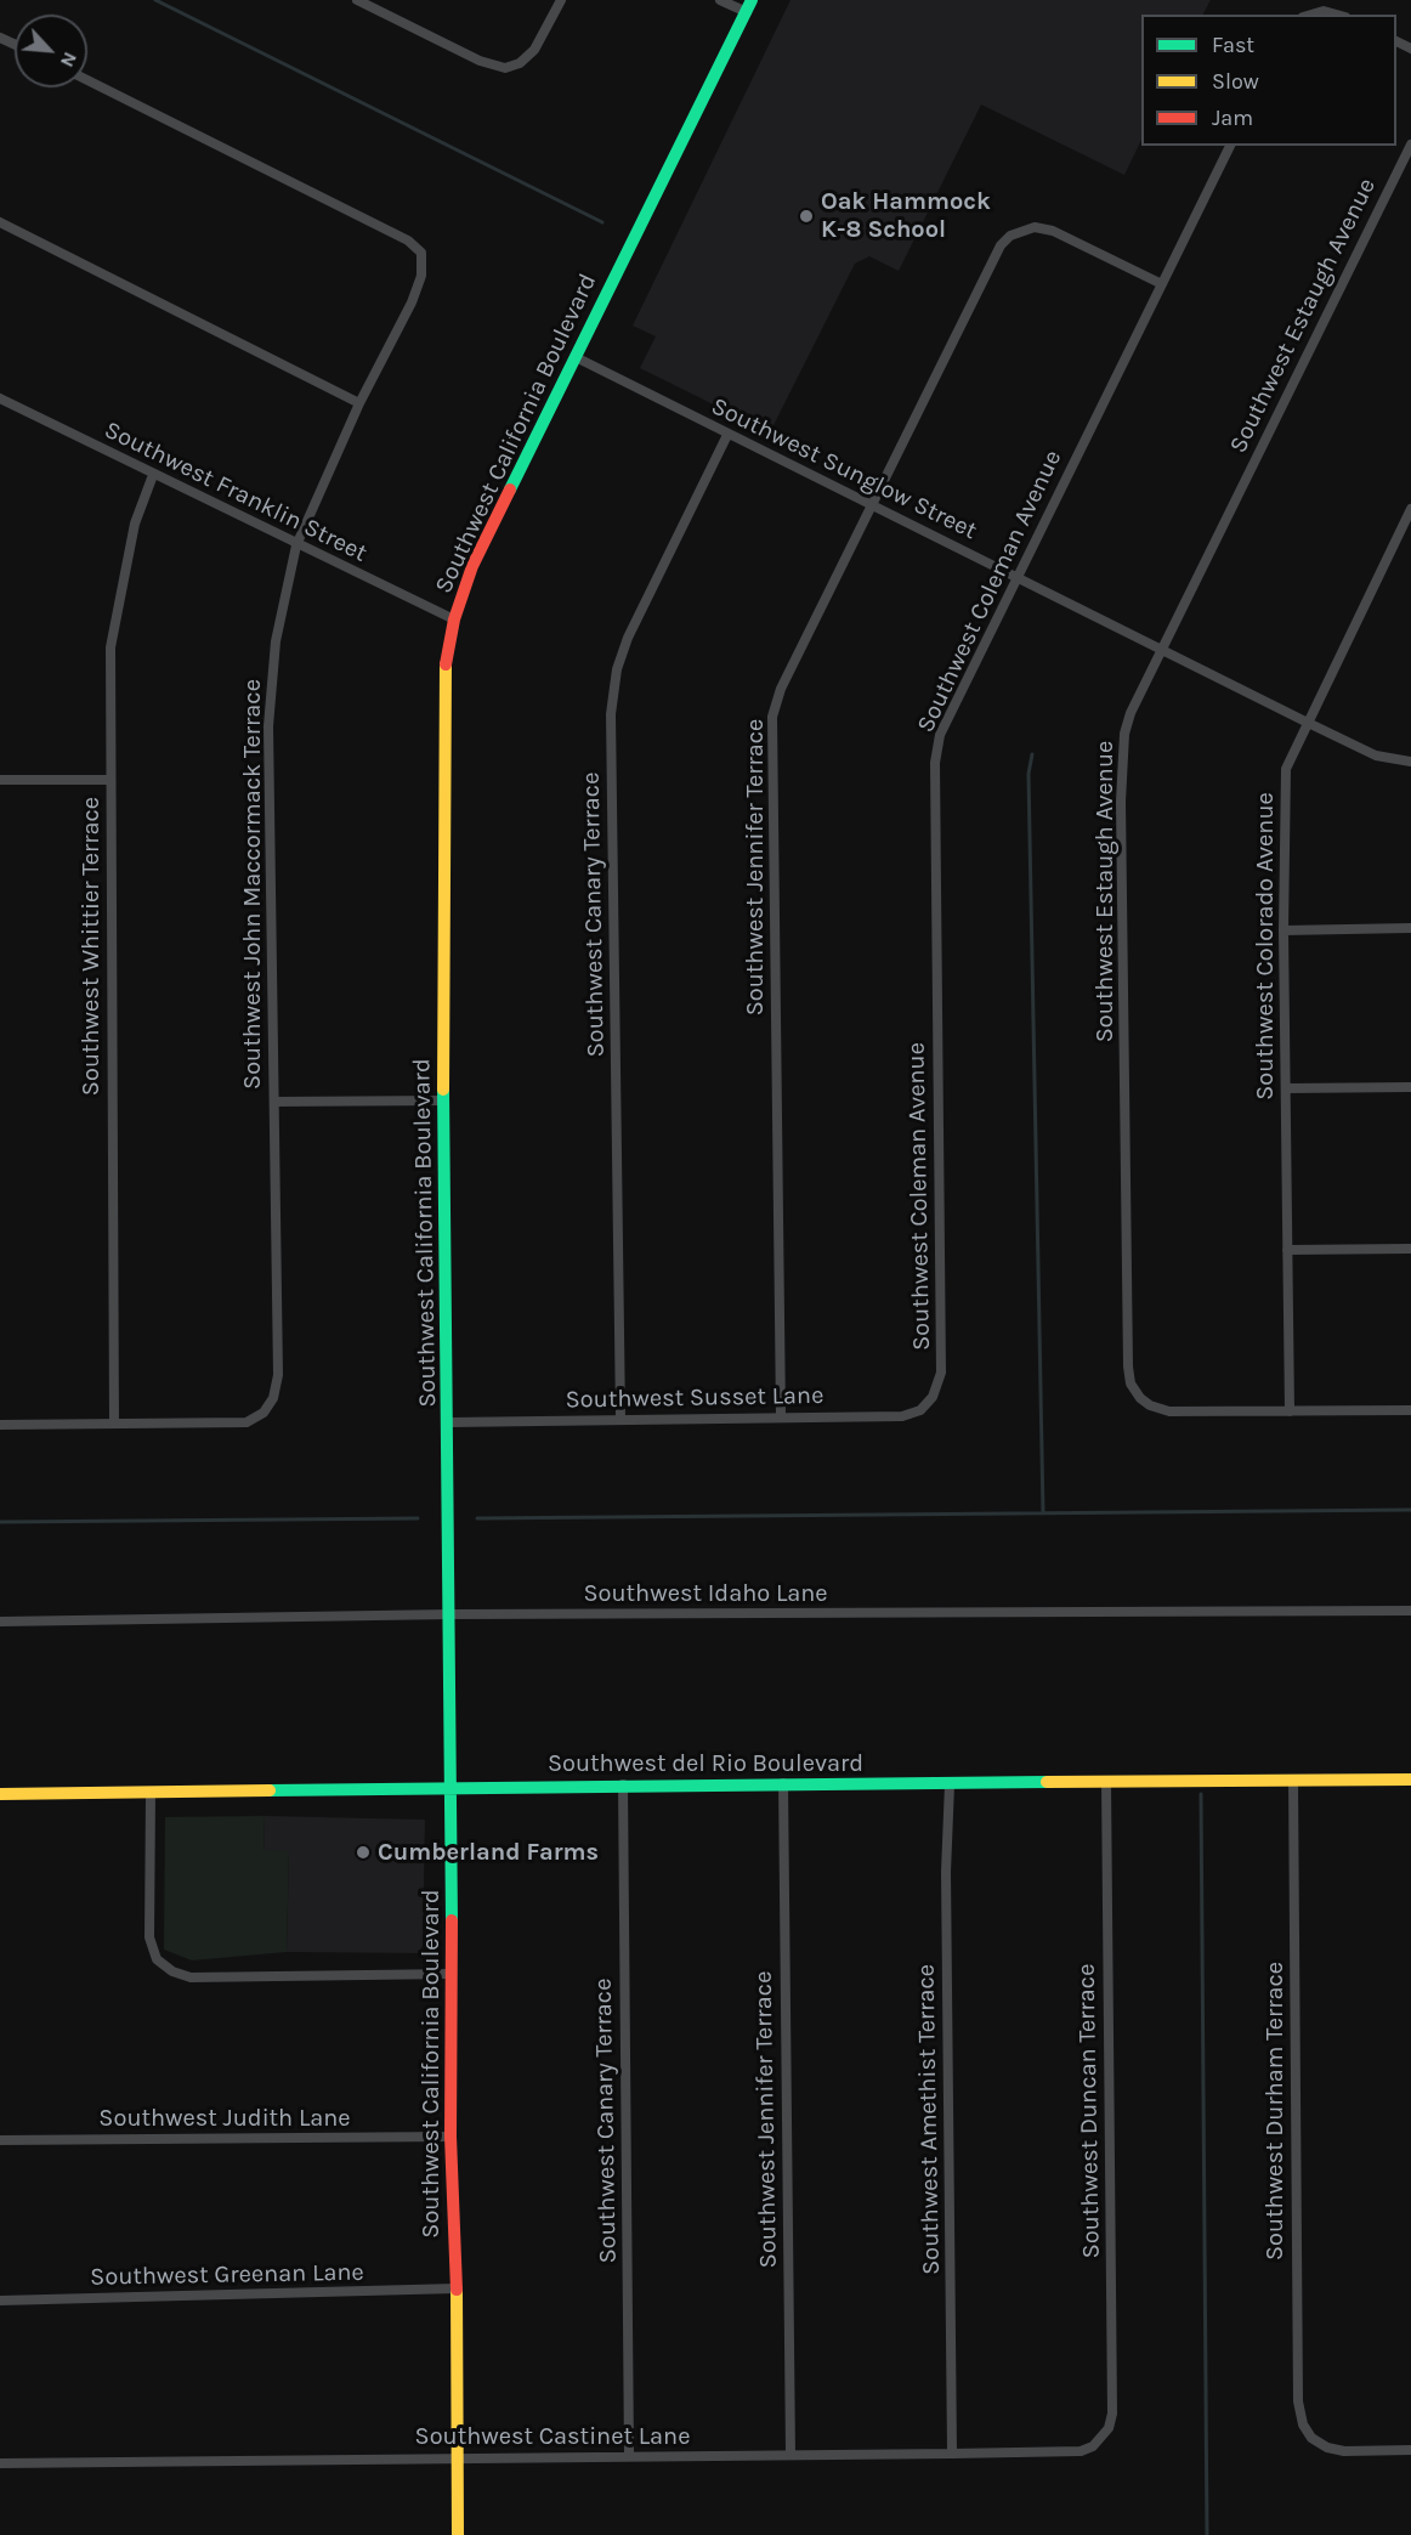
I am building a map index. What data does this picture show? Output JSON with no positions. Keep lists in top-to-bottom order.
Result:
{
  "streets": {
    "street": [
      "Southwest Estaugh Avenue",
      "Southwest California Boulevard",
      "Southwest Sunglow Street",
      "Southwest Franklin Street",
      "Southwest Coleman Avenue",
      "Southwest Jennifer Terrace",
      "Southwest John Maccormack Terrace",
      "Southwest Canary Terrace",
      "Southwest Whittier Terrace",
      "Southwest Colorado Avenue",
      "Southwest Susset Lane",
      "Southwest Idaho Lane",
      "Southwest del Rio Boulevard",
      "Southwest Duncan Terrace",
      "Southwest Durham Terrace",
      "Southwest Judith Lane",
      "Southwest Amethist Terrace",
      "Southwest Greenan Lane",
      "Southwest Castinet Lane"
    ]
  },
  "crossings": [
    ["Southwest Estaugh Avenue", "Southwest Sunglow Street"],
    ["Southwest Estaugh Avenue", "Southwest Colorado Avenue"],
    ["Southwest California Boulevard", "Southwest Sunglow Street"],
    ["Southwest California Boulevard", "Southwest Franklin Street"],
    ["Southwest California Boulevard", "Southwest Susset Lane"],
    ["Southwest California Boulevard", "Southwest Idaho Lane"],
    ["Southwest California Boulevard", "Southwest del Rio Boulevard"],
    ["Southwest California Boulevard", "Southwest Judith Lane"],
    ["Southwest California Boulevard", "Southwest Greenan Lane"],
    ["Southwest California Boulevard", "Southwest Castinet Lane"],
    ["Southwest Sunglow Street", "Southwest Coleman Avenue"],
    ["Southwest Sunglow Street", "Southwest Jennifer Terrace"],
    ["Southwest Sunglow Street", "Southwest Canary Terrace"],
    ["Southwest Sunglow Street", "Southwest Colorado Avenue"],
    ["Southwest Franklin Street", "Southwest John Maccormack Terrace"],
    ["Southwest Franklin Street", "Southwest Whittier Terrace"],
    ["Southwest Coleman Avenue", "Southwest Jennifer Terrace"],
    ["Southwest Coleman Avenue", "Southwest Susset Lane"],
    ["Southwest Jennifer Terrace", "Southwest Susset Lane"],
    ["Southwest Jennifer Terrace", "Southwest del Rio Boulevard"],
    ["Southwest Jennifer Terrace", "Southwest Castinet Lane"],
    ["Southwest John Maccormack Terrace", "Southwest Whittier Terrace"],
    ["Southwest Canary Terrace", "Southwest Susset Lane"],
    ["Southwest Canary Terrace", "Southwest del Rio Boulevard"],
    ["Southwest Canary Terrace", "Southwest Castinet Lane"],
    ["Southwest del Rio Boulevard", "Southwest Duncan Terrace"],
    ["Southwest del Rio Boulevard", "Southwest Durham Terrace"],
    ["Southwest del Rio Boulevard", "Southwest Amethist Terrace"],
    ["Southwest Duncan Terrace", "Southwest Castinet Lane"],
    ["Southwest Amethist Terrace", "Southwest Castinet Lane"]
  ],
  "places": ["Oak Hammock K-8 School", "Cumberland Farms"],
  "legend": ["Fast", "Slow", "Jam"],
  "north": "bottom right"
}
